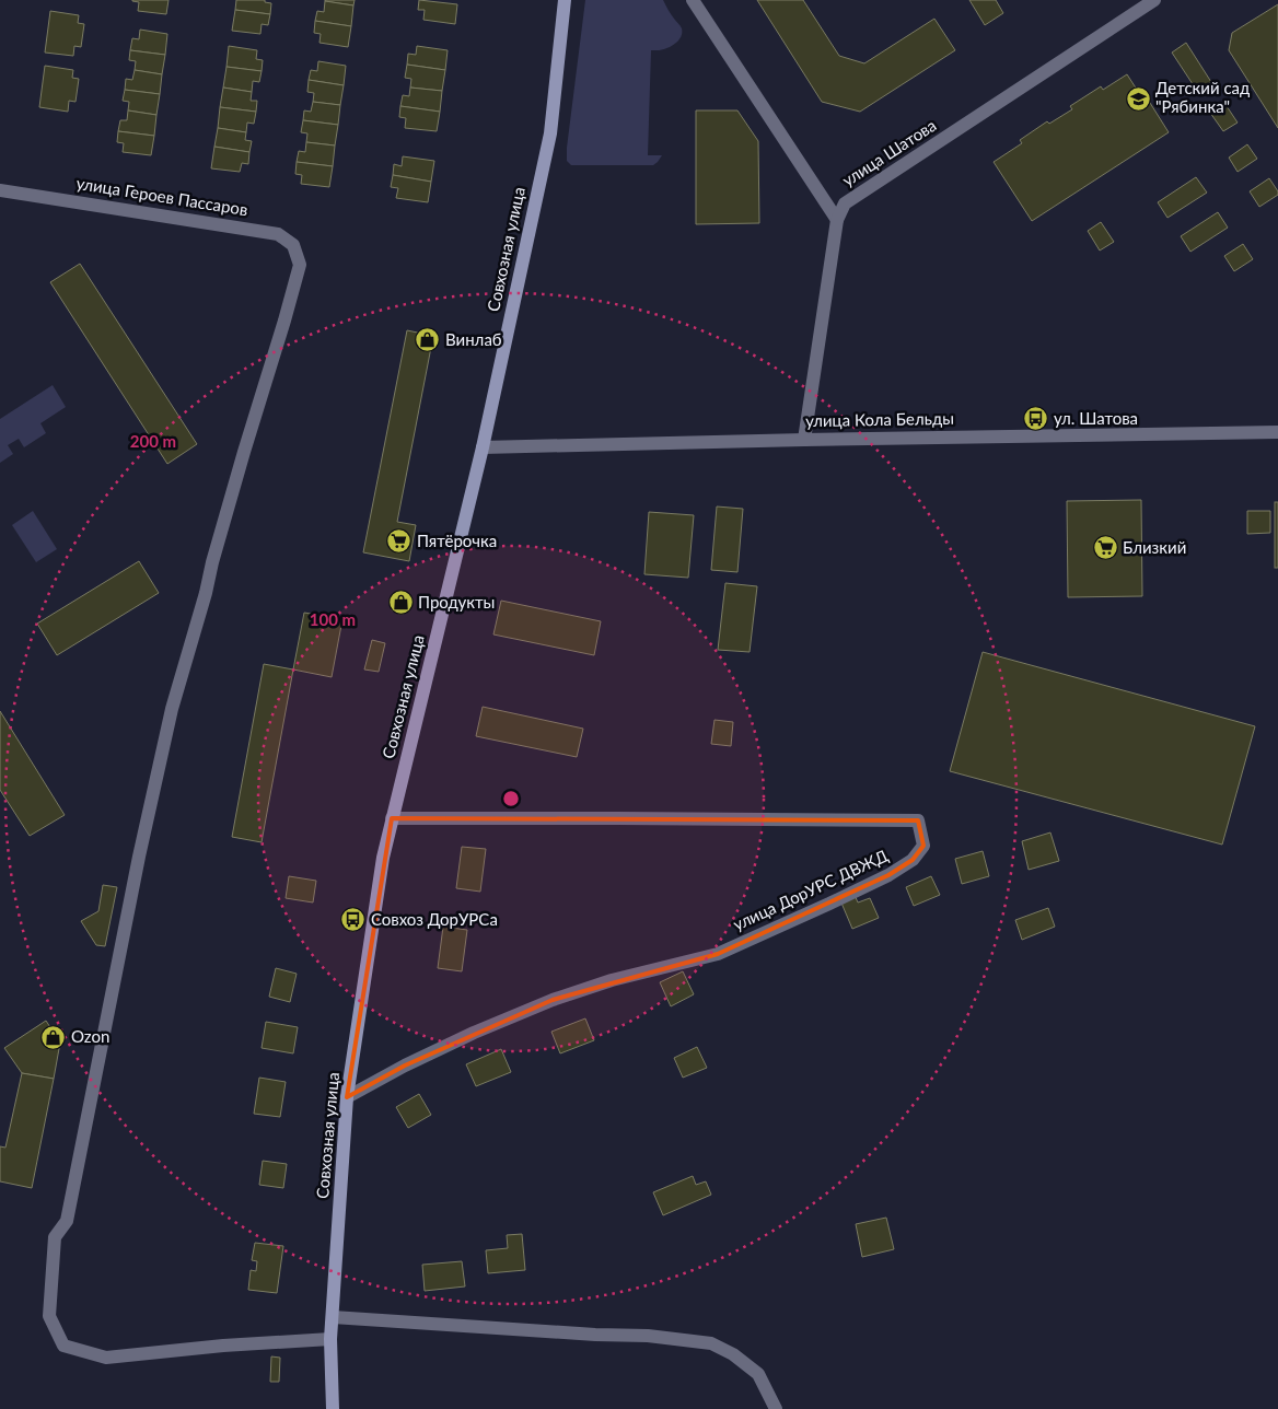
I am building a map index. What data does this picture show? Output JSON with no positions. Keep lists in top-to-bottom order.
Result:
{
  "streets": {
    "main road": ["Совхозная улица"],
    "street": [
      "улица Шатова",
      "улица Героев Пассаров",
      "улица Кола Бельды",
      "улица ДорУРС ДВЖД"
    ]
  },
  "crossings": [
    ["улица Шатова", "улица Кола Бельды"],
    ["улица Героев Пассаров", "Совхозная улица"],
    ["Совхозная улица", "улица Кола Бельды"],
    ["Совхозная улица", "улица ДорУРС ДВЖД"]
  ],
  "places": {
    "school or university": ["Детский сад \"Рябинка\""],
    "shop": ["Винлаб", "Продукты", "Ozon"],
    "bus stop": ["ул. Шатова", "Совхоз ДорУPCа"],
    "supermarket": ["Пятёрочка", "Близкий"]
  },
  "rings": ["200 m", "100 m"]
}
